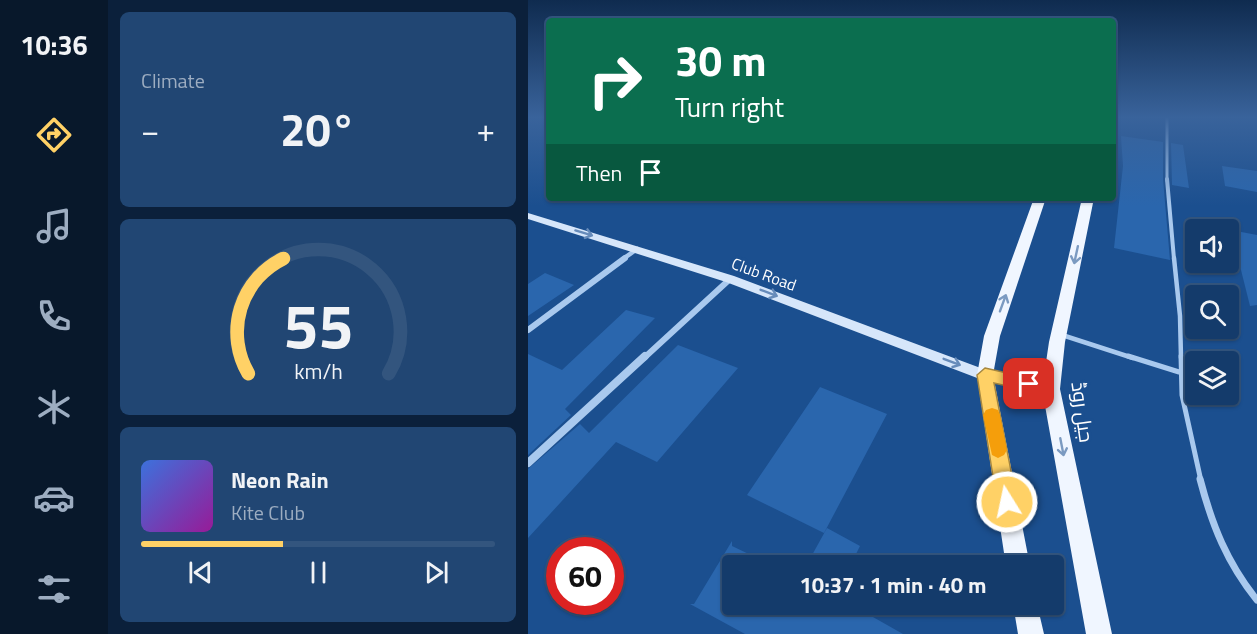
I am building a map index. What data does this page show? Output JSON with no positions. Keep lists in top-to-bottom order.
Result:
{
  "streets": {
    "main road": ["Club Road", "جیل روڈ"]
  },
  "crossings": [
    ["Club Road", "جیل روڈ"]
  ],
  "one_way": ["Club Road"],
  "page": {
    "tabs": "10:36",
    "tile": "Climate",
    "turn": ["30 m", "Turn right"],
    "heat": ["−", "20°", "+"],
    "then": "Then",
    "song": ["Neon Rain", "Kite Club"],
    "limit": "60",
    "trip": "10:37 · 1 min · 40 m",
    "gauge": ["55", "km/h"]
  }
}
